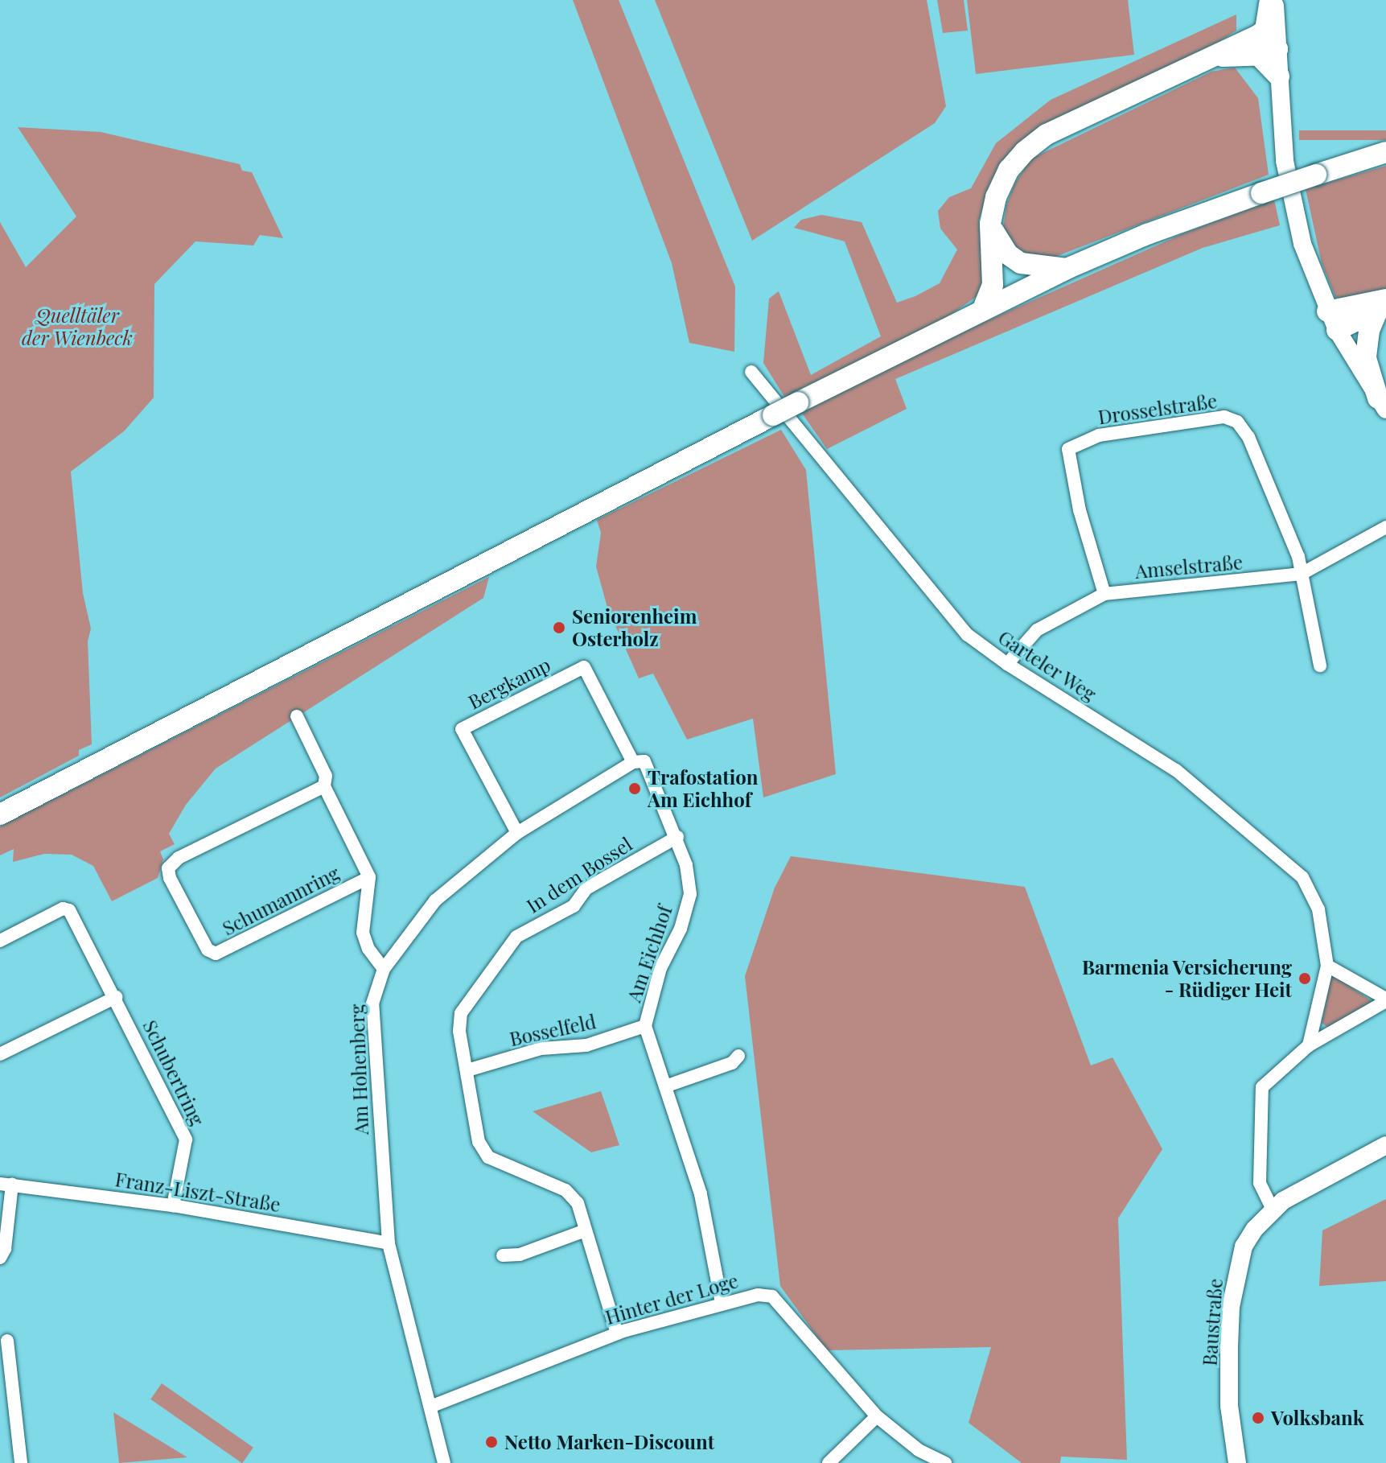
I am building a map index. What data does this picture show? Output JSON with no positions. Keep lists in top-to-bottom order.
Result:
{
  "streets": {
    "street": [
      "Drosselstraße",
      "Amselstraße",
      "Garteler Weg",
      "Bergkamp",
      "In dem Bossel",
      "Schumannring",
      "Am Eichhof",
      "Bosselfeld",
      "Am Hohenberg",
      "Schubertring",
      "Franz-Liszt-Straße",
      "Hinter der Loge",
      "Baustraße"
    ]
  },
  "crossings": [
    ["Drosselstraße", "Amselstraße"],
    ["Amselstraße", "Garteler Weg"],
    ["Bergkamp", "Am Eichhof"],
    ["Bergkamp", "Am Hohenberg"],
    ["In dem Bossel", "Am Eichhof"],
    ["In dem Bossel", "Bosselfeld"],
    ["In dem Bossel", "Hinter der Loge"],
    ["Schumannring", "Am Hohenberg"],
    ["Am Eichhof", "Bosselfeld"],
    ["Am Eichhof", "Am Hohenberg"],
    ["Am Eichhof", "Hinter der Loge"],
    ["Am Hohenberg", "Franz-Liszt-Straße"],
    ["Am Hohenberg", "Hinter der Loge"],
    ["Schubertring", "Franz-Liszt-Straße"]
  ],
  "parks": ["Quelltäler der Wienbeck"],
  "places": [
    "Seniorenheim Osterholz",
    "Trafostation Am Eichhof",
    "Barmenia Versicherung - Rüdiger Heit",
    "Volksbank",
    "Netto Marken-Discount"
  ]
}
